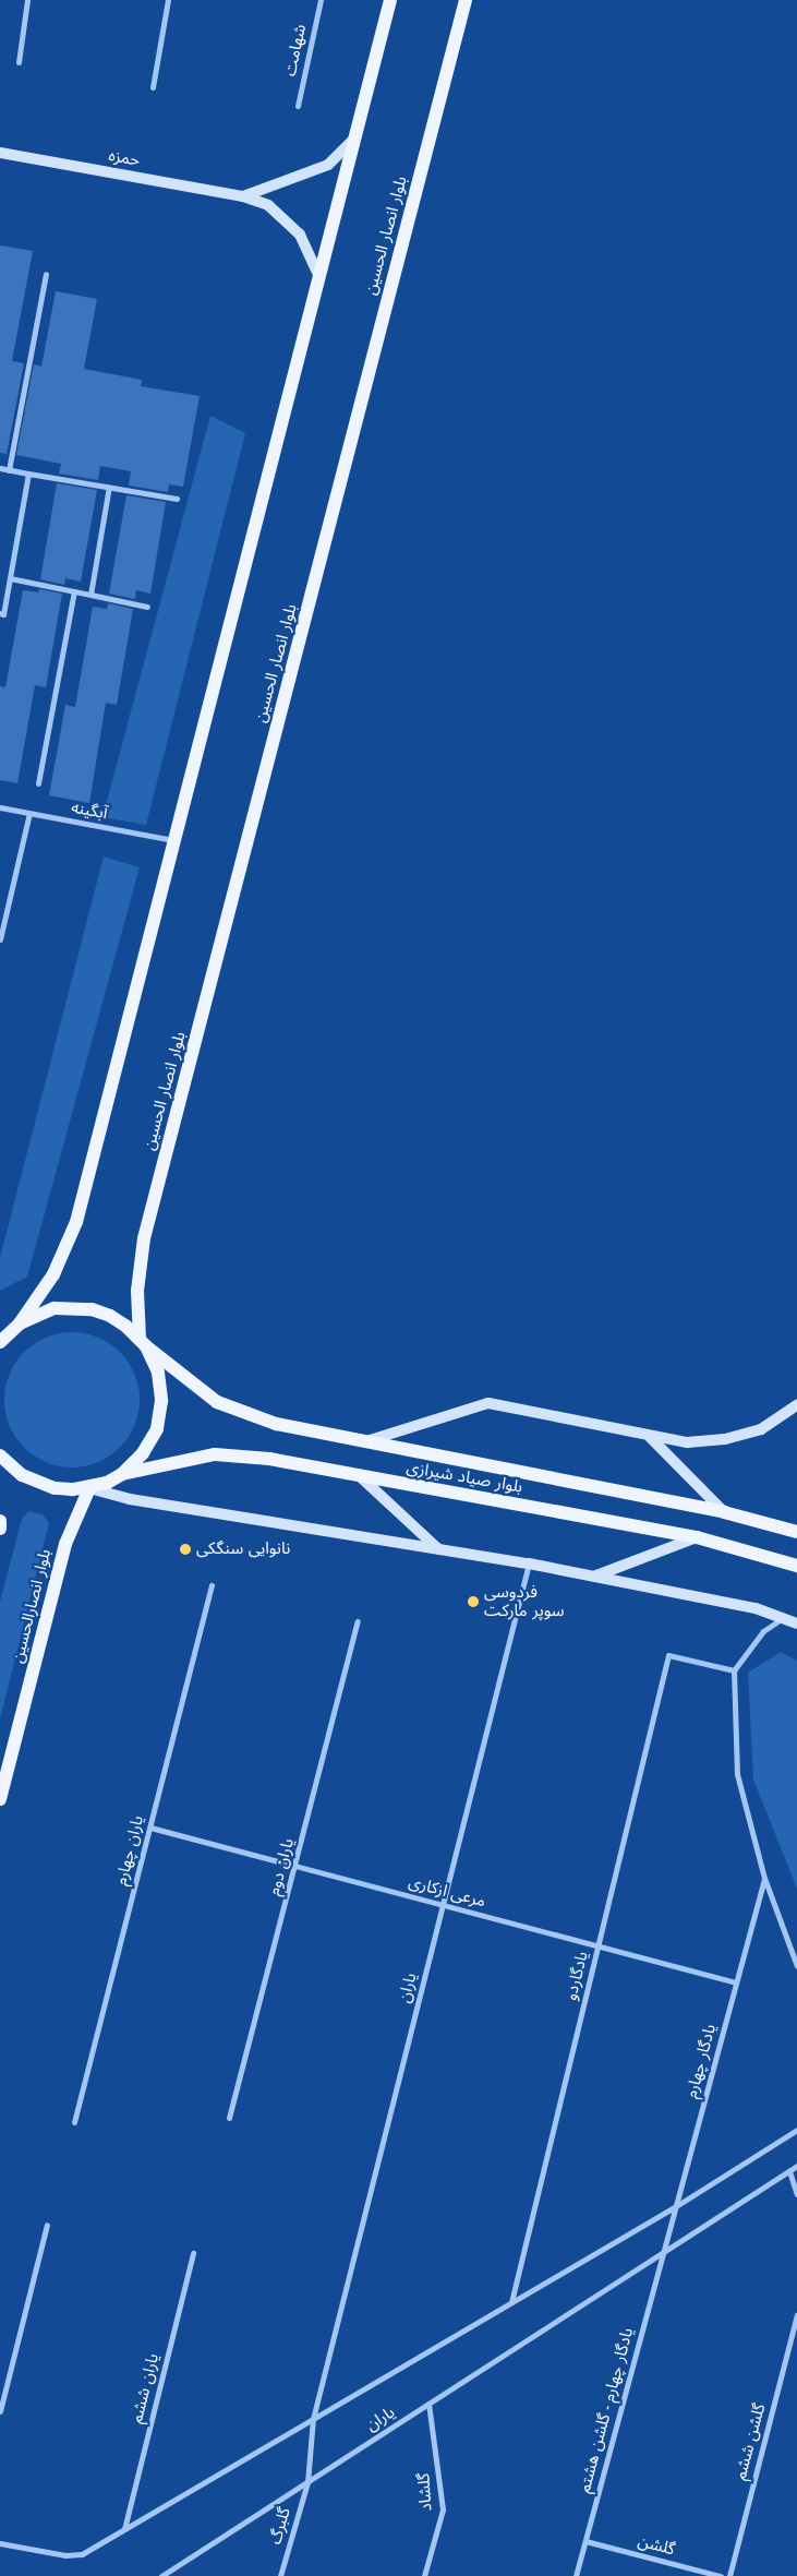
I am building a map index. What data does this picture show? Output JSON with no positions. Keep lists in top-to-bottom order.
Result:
{
  "streets": {
    "main road": [
      "حمزه",
      "بلوار انصار الحسین",
      "بلوار صیاد شیرازی",
      "بلوار انصارالحسین"
    ],
    "street": [
      "شهامت",
      "آبگینه",
      "یاران چهارم",
      "یاران دوم",
      "مرعی ازکاری",
      "یادگار‌دو",
      "یاران",
      "یادگار چهارم",
      "یاران ششم",
      "یادگار چهارم - گلشن هشتم",
      "گلشن ششم",
      "گلشاد",
      "گلبرگ",
      "گلشن"
    ]
  },
  "crossings": [
    ["بلوار انصار الحسین", "بلوار صیاد شیرازی"],
    ["یاران چهارم", "مرعی ازکاری"],
    ["یاران دوم", "مرعی ازکاری"],
    ["مرعی ازکاری", "یادگار‌دو"],
    ["مرعی ازکاری", "یاران"],
    ["مرعی ازکاری", "یادگار چهارم"],
    ["یادگار‌دو", "یاران"],
    ["یاران", "یادگار چهارم"],
    ["یاران", "یاران ششم"],
    ["یاران", "یادگار چهارم - گلشن هشتم"],
    ["یاران", "گلشاد"],
    ["یاران", "گلبرگ"],
    ["یادگار چهارم", "یادگار چهارم - گلشن هشتم"],
    ["یادگار چهارم - گلشن هشتم", "گلشن"]
  ],
  "places": ["نانوایی سنگکی", "فردوسی سوپر مارکت"]
}
